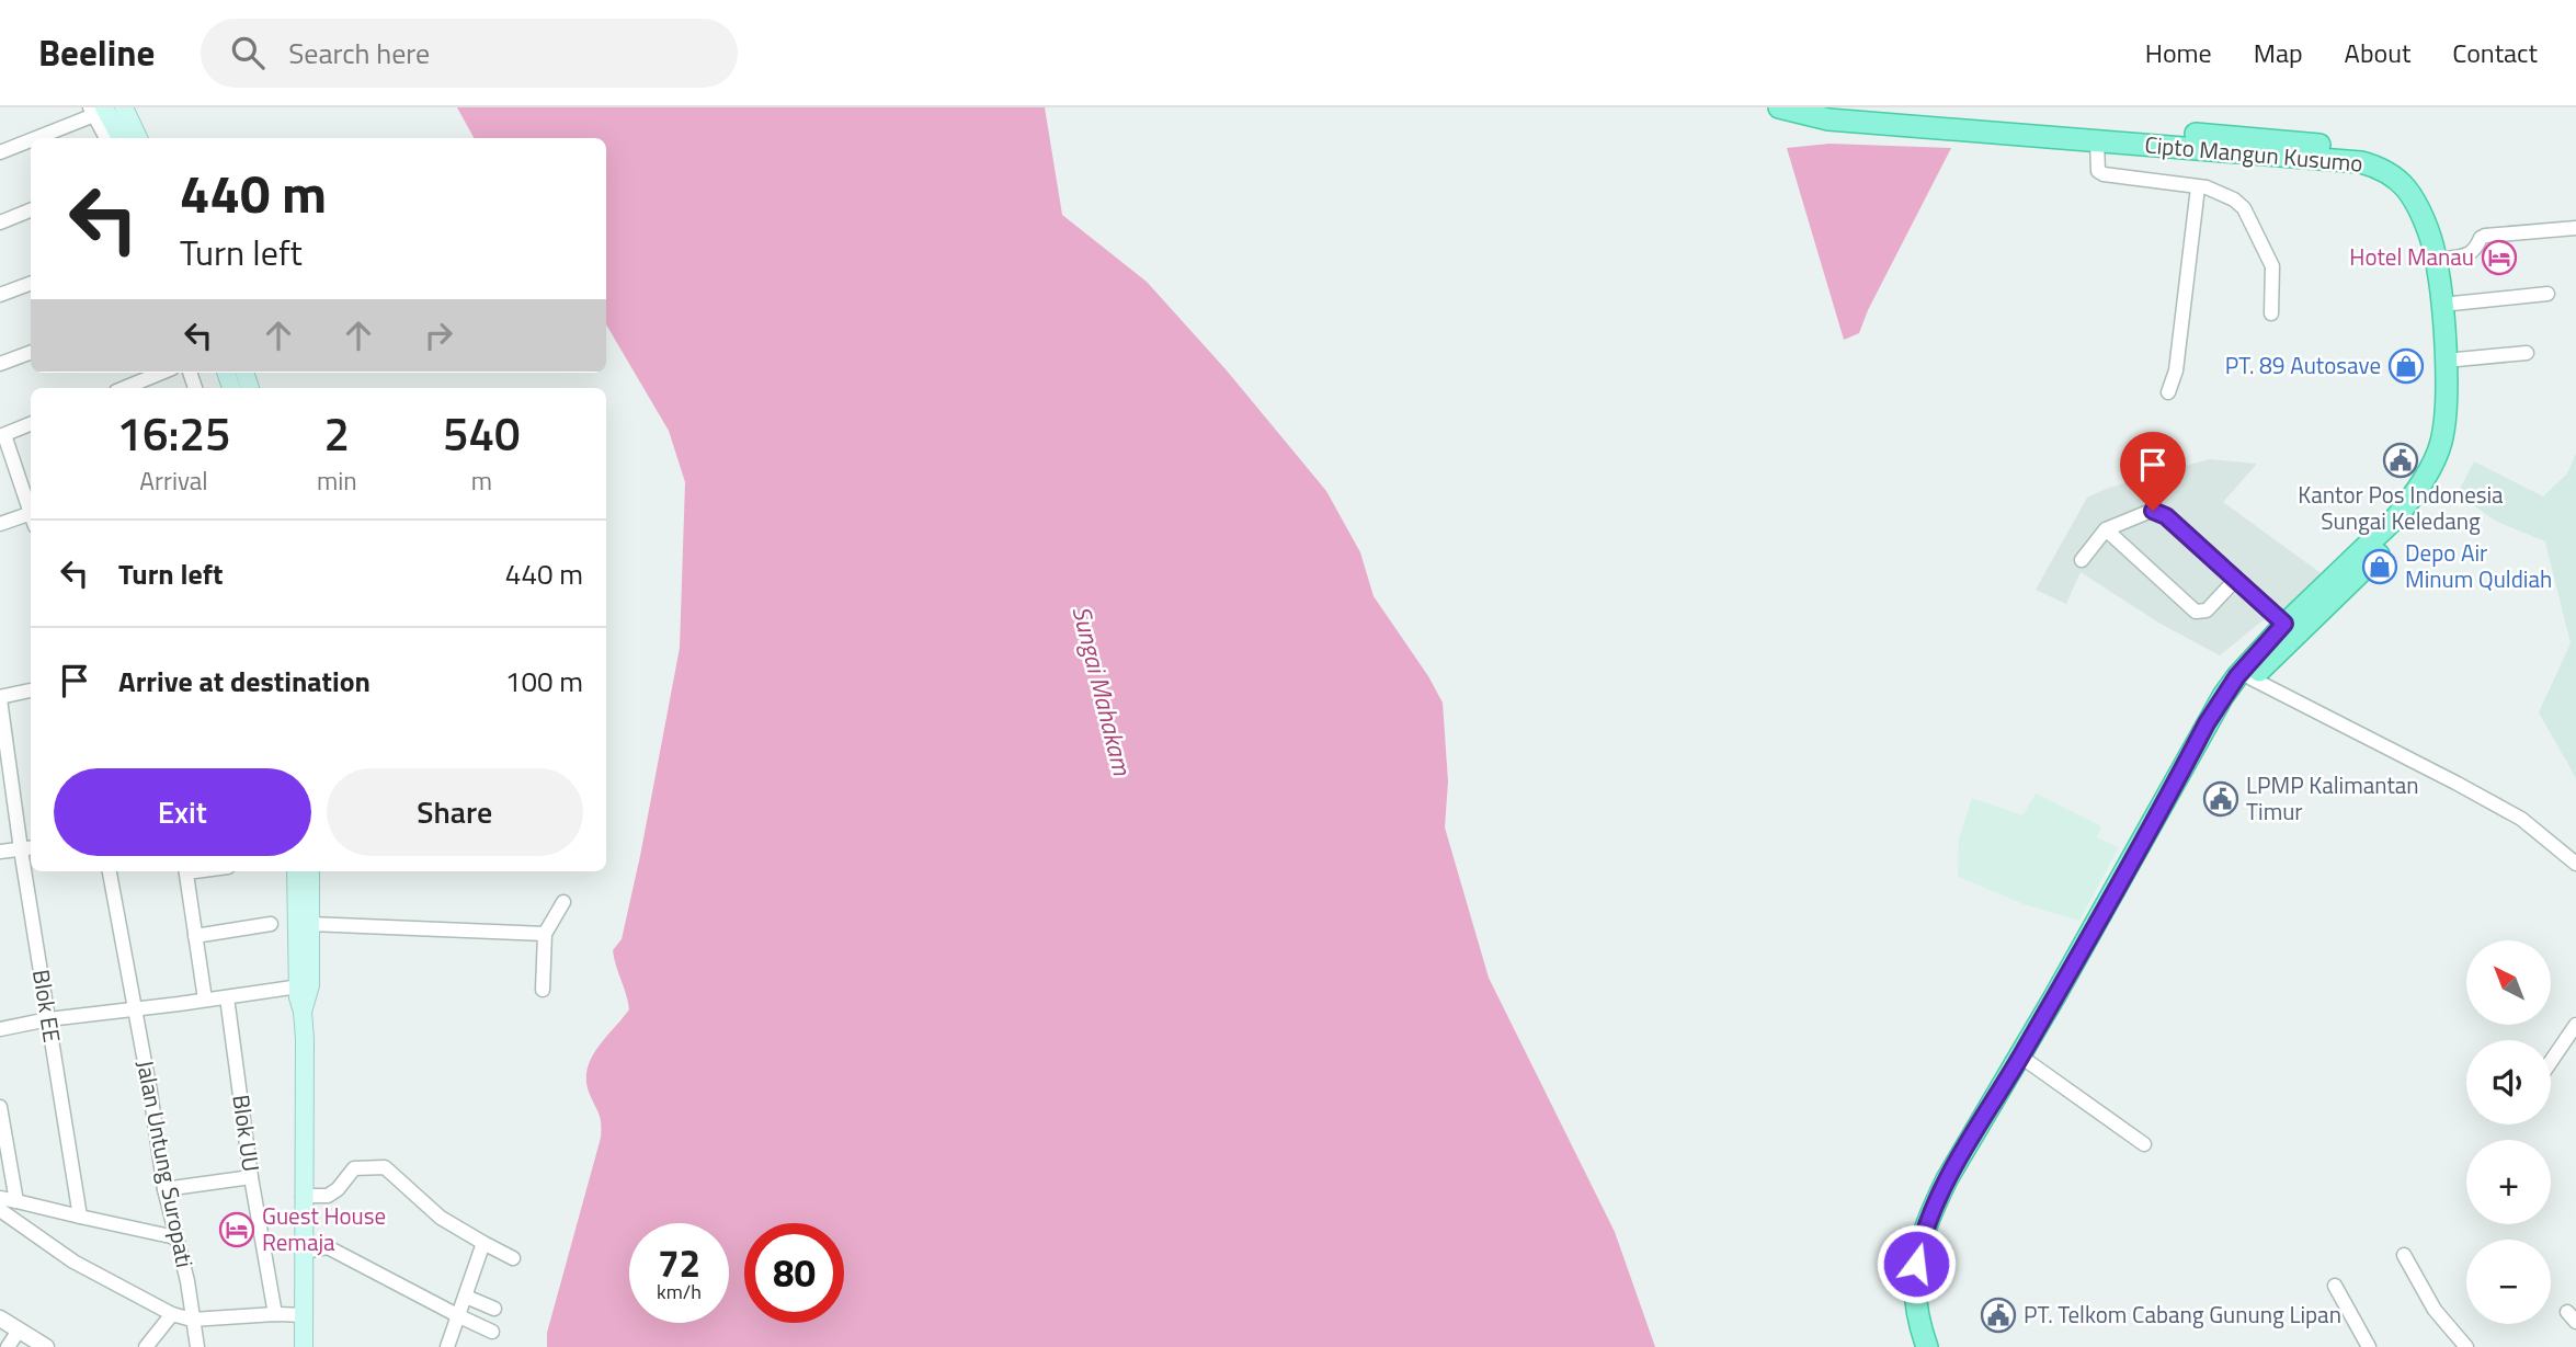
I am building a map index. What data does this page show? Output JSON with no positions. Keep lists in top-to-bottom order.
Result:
{
  "streets": {
    "highway": ["Cipto Mangun Kusumo"],
    "street": ["Blok EE", "Blok UU", "Jalan Untung Suropati"]
  },
  "water": ["Sungai Mahakam"],
  "places": {
    "hotel": ["Hotel Manau", "Guest House Remaja"],
    "shop": ["PT. 89 Autosave", "Depo Air Minum Quldiah"],
    "public building": ["Kantor Pos Indonesia Sungai Keledang", "LPMP Kalimantan Timur", "PT. Telkom Cabang Gunung Lipan"]
  },
  "north": "top left",
  "page": {
    "header": "Beeline",
    "search": "Search here",
    "nav": [
      "Home",
      "Map",
      "About",
      "Contact"
    ],
    "turn": ["440 m", "Turn left"],
    "eta": [
      "16:25",
      "Arrival",
      "2",
      "min",
      "540",
      "m"
    ],
    "list": [
      {
        "name": "Turn left",
        "value": "440 m"
      },
      {
        "name": "Arrive at destination",
        "value": "100 m"
      }
    ],
    "buttons": ["Exit", "Share"],
    "map_buttons": ["+", "−"],
    "speed": "72 km/h",
    "limit": "80"
  }
}
